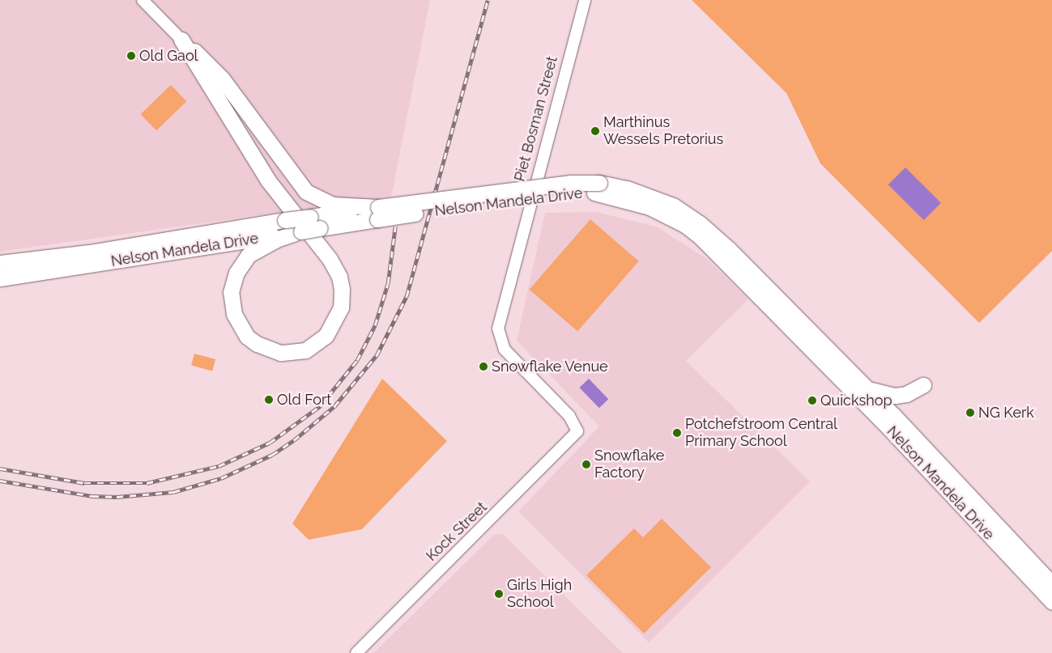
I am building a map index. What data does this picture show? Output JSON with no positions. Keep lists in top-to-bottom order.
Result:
{
  "streets": {
    "highway": ["Nelson Mandela Drive"],
    "street": ["Piet Bosman Street", "Kock Street"]
  },
  "crossings": [
    ["Piet Bosman Street", "Kock Street"]
  ],
  "places": [
    "Old Gaol",
    "Marthinus Wessels Pretorius",
    "Snowflake Venue",
    "Old Fort",
    "Quickshop",
    "NG Kerk",
    "Potchefstroom Central Primary School",
    "Snowflake Factory",
    "Girls High School"
  ]
}
